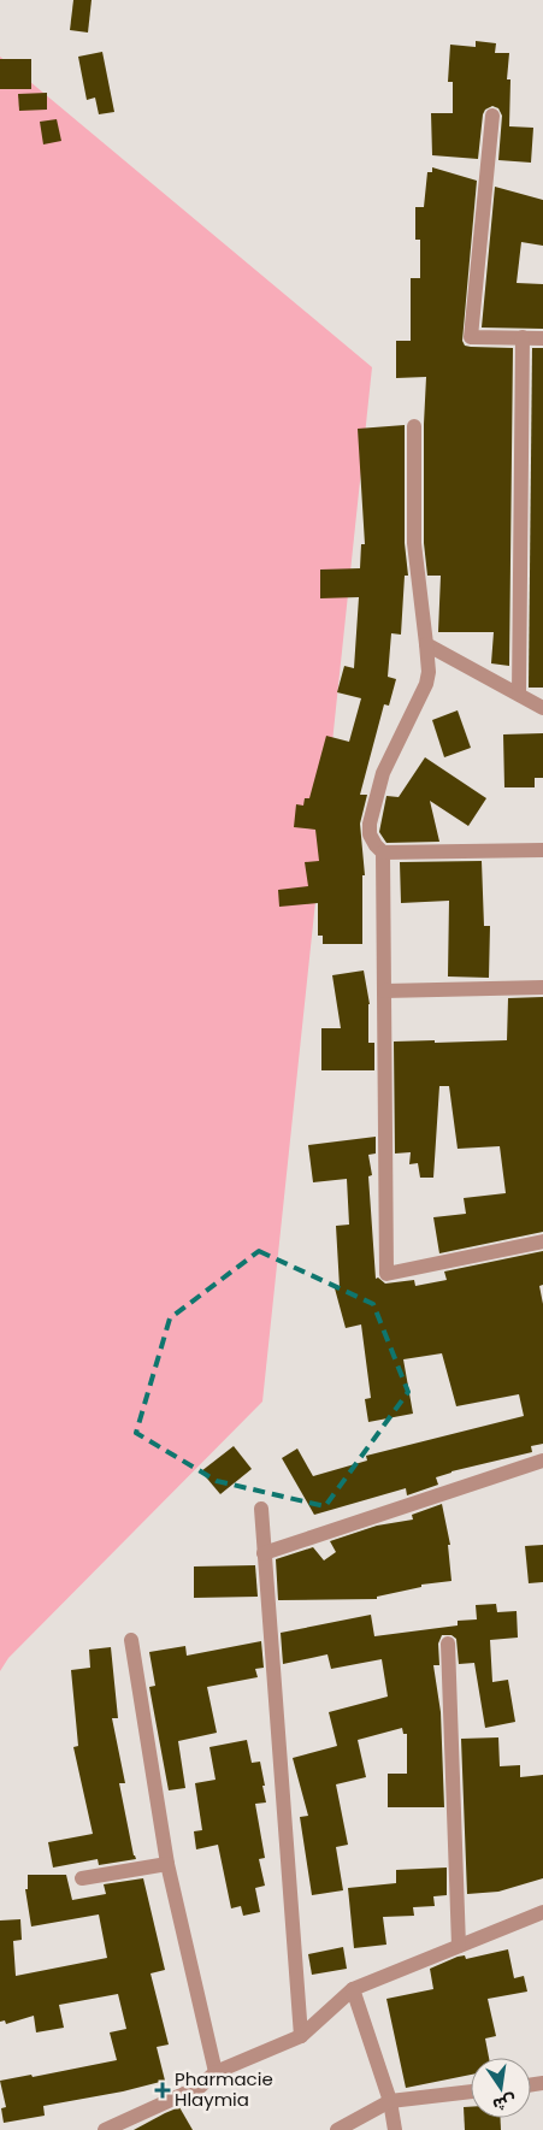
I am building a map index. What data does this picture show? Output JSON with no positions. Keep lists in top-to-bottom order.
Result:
{
  "places": {
    "health": ["Pharmacie Hlaymia"]
  },
  "north": "bottom"
}
